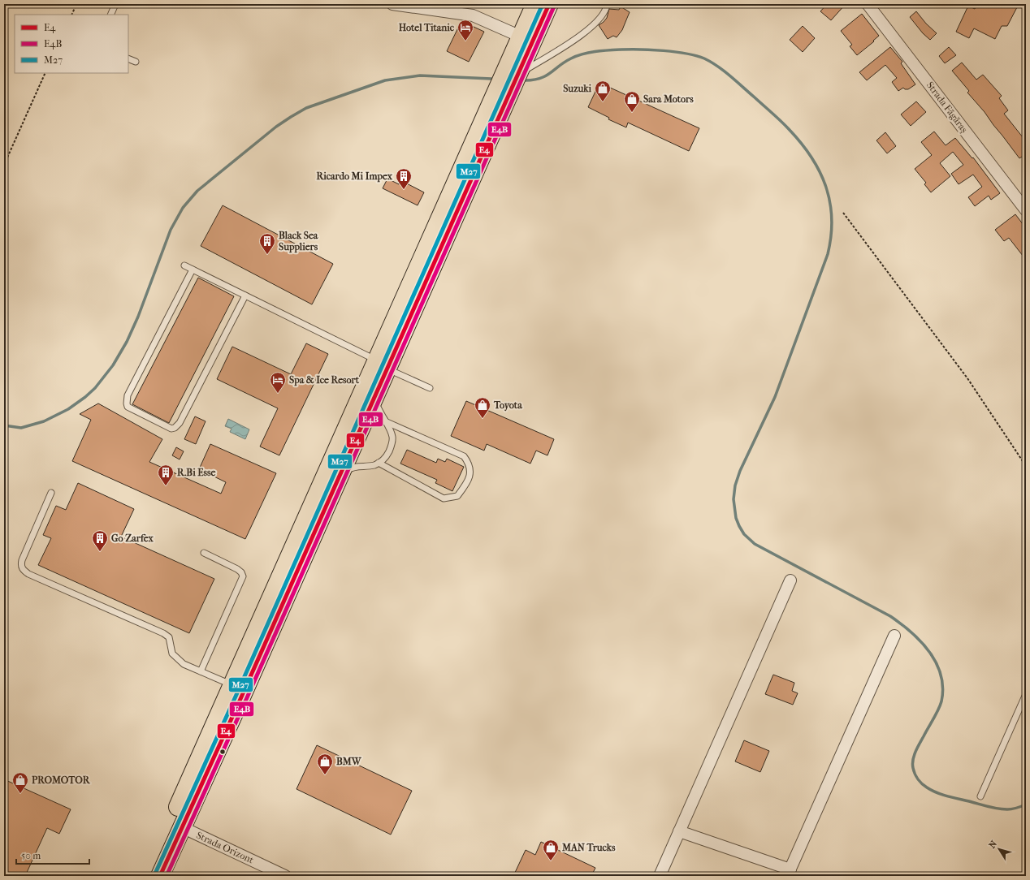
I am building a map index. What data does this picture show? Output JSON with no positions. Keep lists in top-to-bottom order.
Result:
{
  "streets": {
    "street": ["Strada Făgăraș", "Strada Orizont"]
  },
  "places": {
    "hotel": ["Hotel Titanic", "Spa & Ice Resort"],
    "shop": [
      "Suzuki",
      "Sara Motors",
      "Toyota",
      "BMW",
      "PROMOTOR",
      "MAN Trucks"
    ],
    "building": [
      "Ricardo Mi Impex",
      "Black Sea Suppliers",
      "R.Bi Esse",
      "Go Zarfex"
    ]
  },
  "lines": ["transit line E4", "transit line M27", "transit line E4B"],
  "legend": ["E4", "E4B", "M27"],
  "scale_bar": "50 m",
  "north": "top left"
}
